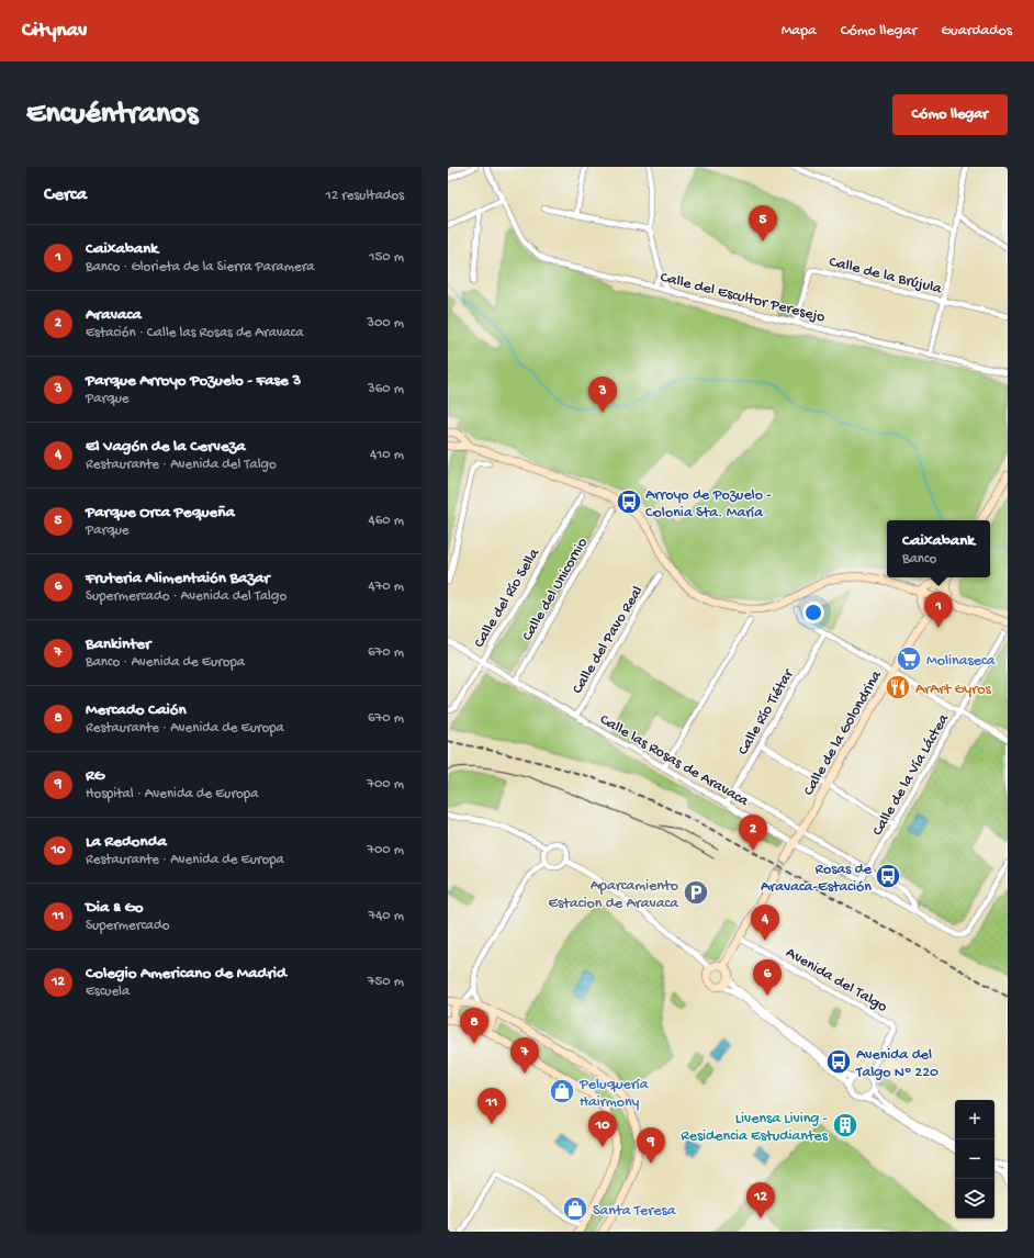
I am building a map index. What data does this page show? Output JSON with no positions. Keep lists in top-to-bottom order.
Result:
{
  "streets": {
    "street": [
      "Calle de la Brújula",
      "Calle del Escultor Peresejo",
      "Calle del Unicornio",
      "Calle del Río Sella",
      "Calle del Pavo Real",
      "Calle Río Tiétar",
      "Calle de la Golondrina",
      "Calle las Rosas de Aravaca",
      "Calle de la Vía Láctea",
      "Avenida del Talgo"
    ]
  },
  "crossings": [
    ["Calle de la Brújula", "Calle del Escultor Peresejo"],
    ["Calle del Unicornio", "Calle las Rosas de Aravaca"],
    ["Calle del Río Sella", "Calle las Rosas de Aravaca"],
    ["Calle del Pavo Real", "Calle las Rosas de Aravaca"],
    ["Calle Río Tiétar", "Calle las Rosas de Aravaca"],
    ["Calle de la Golondrina", "Calle las Rosas de Aravaca"],
    ["Calle las Rosas de Aravaca", "Calle de la Vía Láctea"]
  ],
  "places": {
    "bus stop": ["Arroyo de Pozuelo - Colonia Sta. María", "Rosas de Aravaca-Estación", "Avenida del Talgo Nº 220"],
    "supermarket": ["Molinaseca"],
    "restaurant": ["ArArt Gyros"],
    "parking": ["Aparcamiento Estacion de Aravaca"],
    "shop": ["Peluquería Hairmony", "Santa Teresa"],
    "building": ["Livensa Living - Residencia Estudiantes"]
  },
  "page": {
    "header": "Citynav",
    "nav": ["Mapa", "Cómo llegar", "Guardados"],
    "buttons": "Cómo llegar",
    "title": "Encuéntranos",
    "heading": ["Cerca", "12 resultados"],
    "pins": [
      "5",
      "3",
      "1",
      "2",
      "4",
      "6",
      "8",
      "7",
      "11",
      "10",
      "9",
      "12"
    ],
    "list": [
      {
        "mark": "1",
        "name": "Caixabank",
        "note": "Banco · Glorieta de la Sierra Paramera",
        "value": "150 m"
      },
      {
        "mark": "2",
        "name": "Aravaca",
        "note": "Estación · Calle las Rosas de Aravaca",
        "value": "300 m"
      },
      {
        "mark": "3",
        "name": "Parque Arroyo Pozuelo - Fase 3",
        "note": "Parque",
        "value": "360 m"
      },
      {
        "mark": "4",
        "name": "El Vagón de la Cerveza",
        "note": "Restaurante · Avenida del Talgo",
        "value": "410 m"
      },
      {
        "mark": "5",
        "name": "Parque Orca Pequeña",
        "note": "Parque",
        "value": "460 m"
      },
      {
        "mark": "6",
        "name": "Fruteria Alimentaión Bazar",
        "note": "Supermercado · Avenida del Talgo",
        "value": "470 m"
      },
      {
        "mark": "7",
        "name": "Bankinter",
        "note": "Banco · Avenida de Europa",
        "value": "670 m"
      },
      {
        "mark": "8",
        "name": "Mercado Caión",
        "note": "Restaurante · Avenida de Europa",
        "value": "670 m"
      },
      {
        "mark": "9",
        "name": "RG",
        "note": "Hospital · Avenida de Europa",
        "value": "700 m"
      },
      {
        "mark": "10",
        "name": "La Redonda",
        "note": "Restaurante · Avenida de Europa",
        "value": "700 m"
      },
      {
        "mark": "11",
        "name": "Dia & Go",
        "note": "Supermercado",
        "value": "740 m"
      },
      {
        "mark": "12",
        "name": "Colegio Americano de Madrid",
        "note": "Escuela",
        "value": "750 m"
      }
    ],
    "popup": ["Caixabank", "Banco"],
    "map_buttons": ["+", "−"]
  }
}
